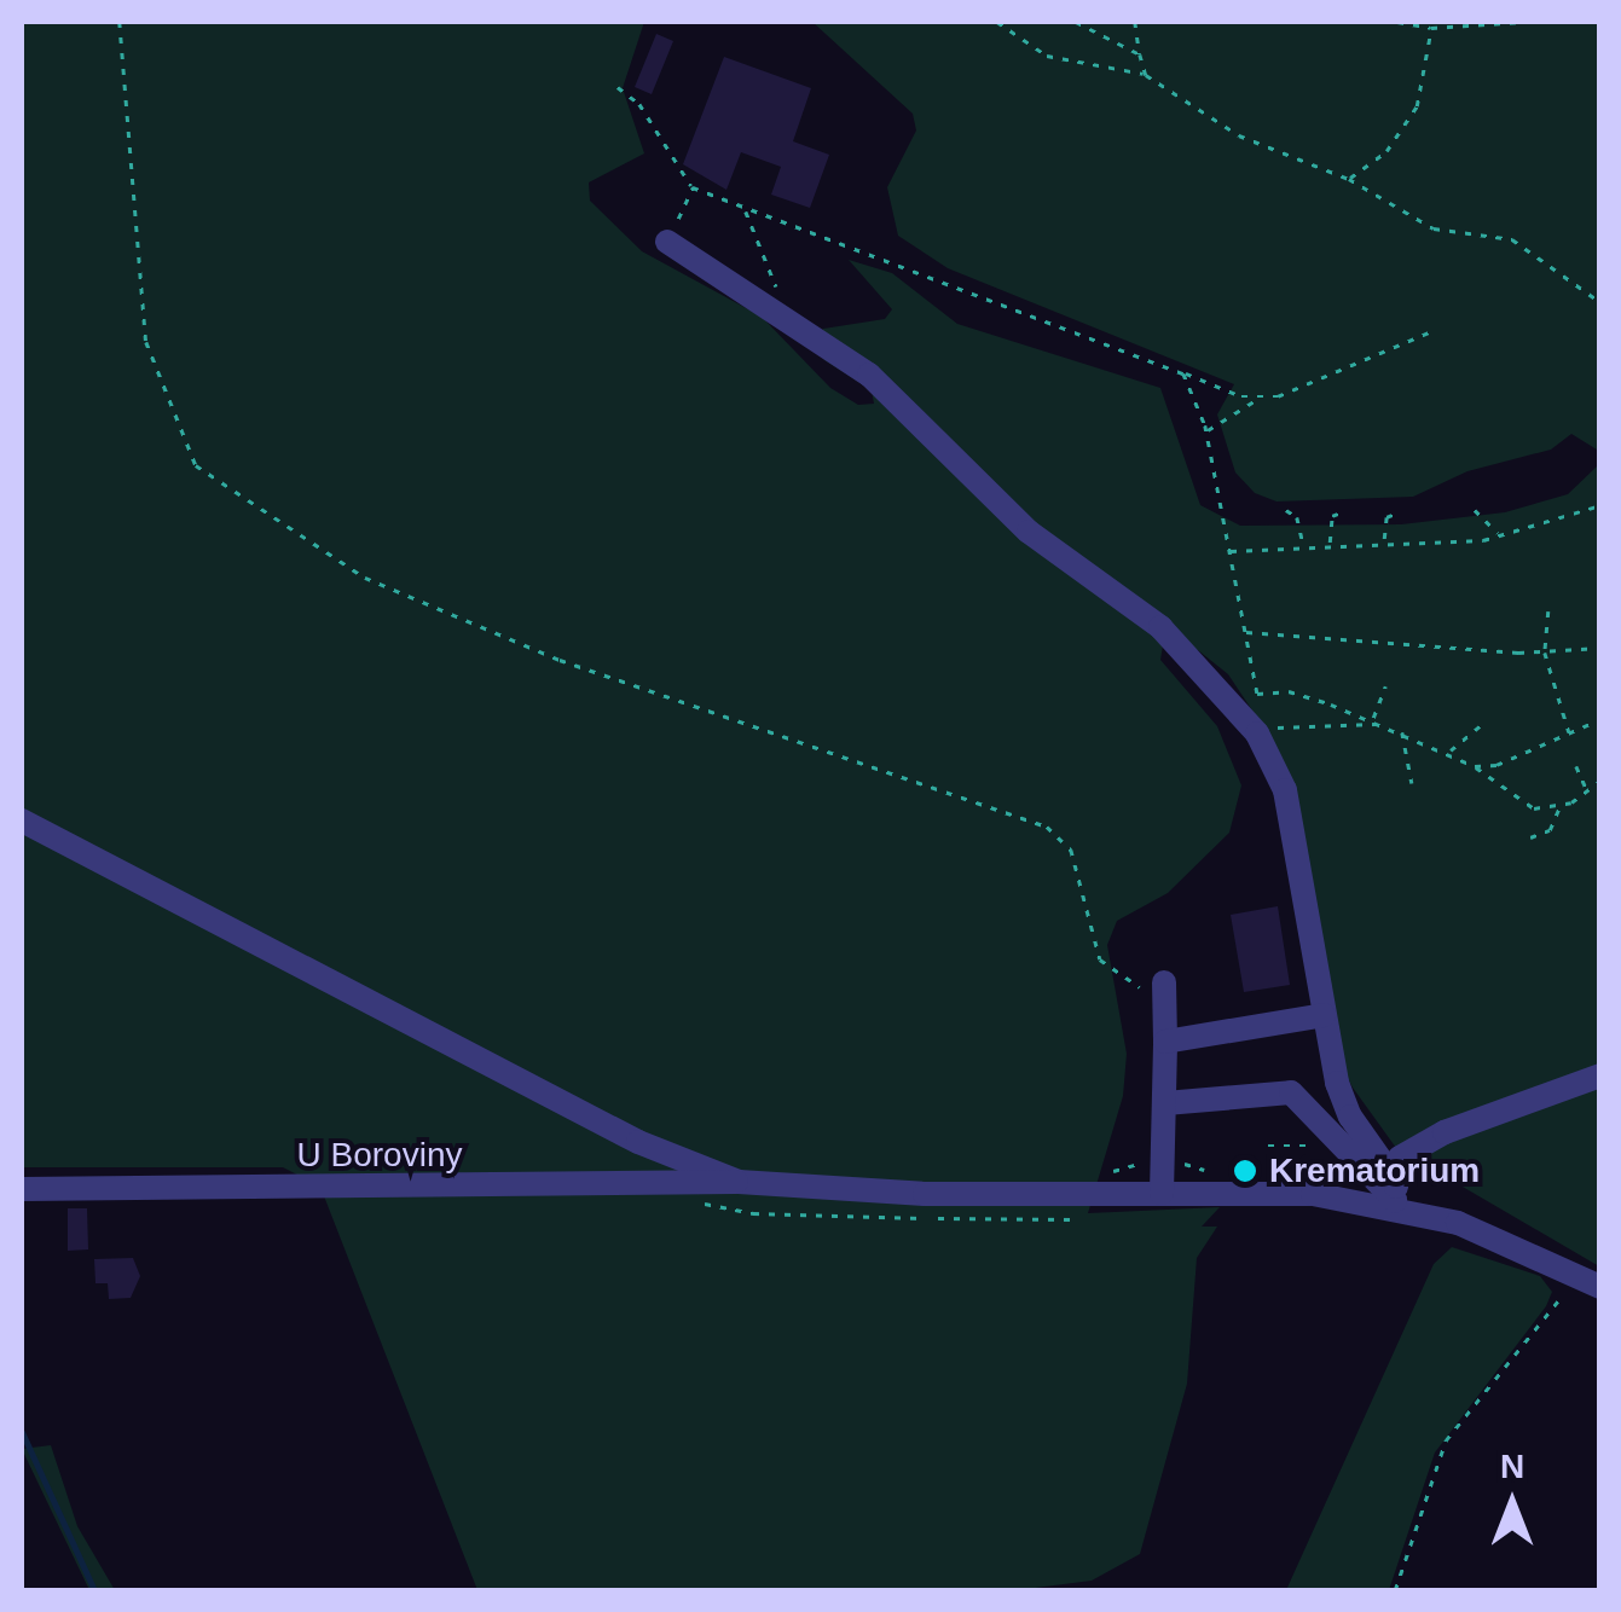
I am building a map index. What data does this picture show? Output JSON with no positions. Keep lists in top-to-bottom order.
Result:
{
  "streets": {
    "street": ["U Boroviny"]
  },
  "places": ["Krematorium"],
  "north": "top"
}
